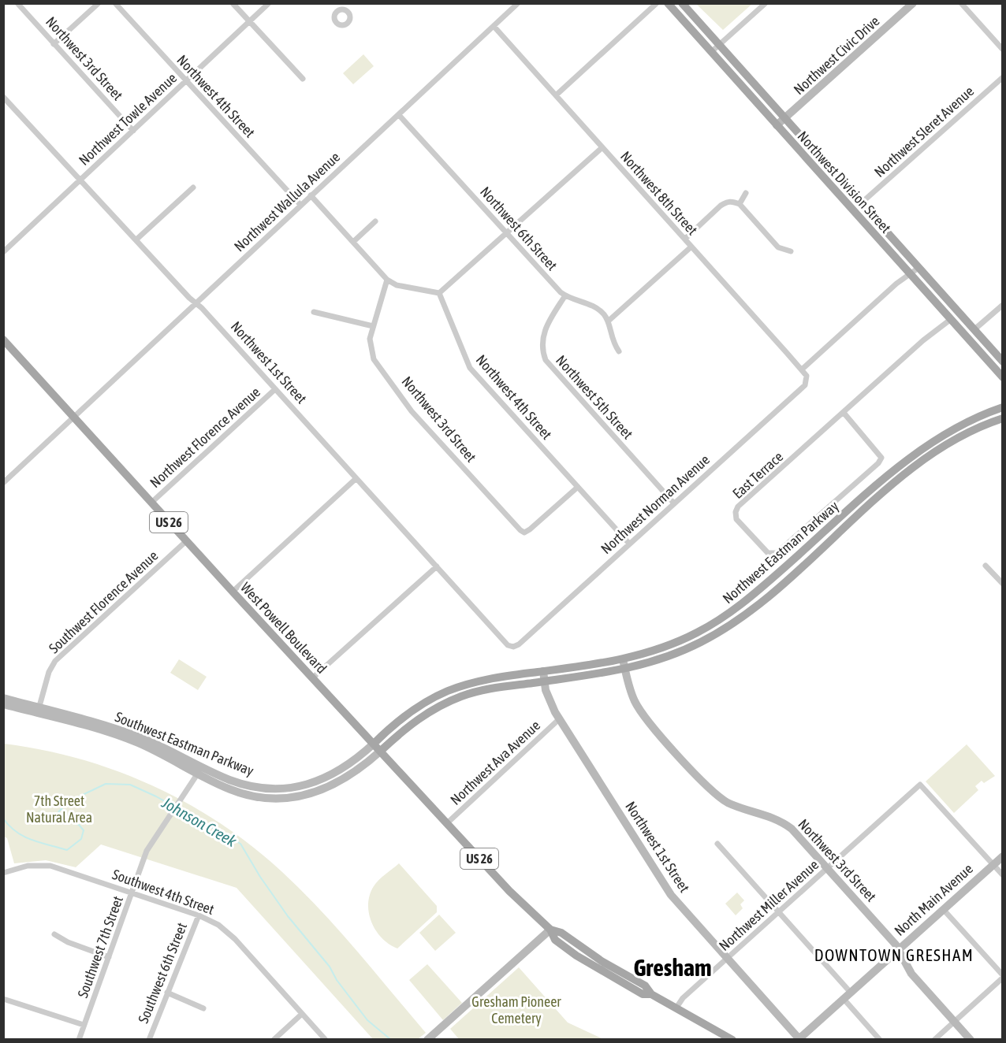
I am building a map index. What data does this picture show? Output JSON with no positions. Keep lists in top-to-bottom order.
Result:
{
  "streets": {
    "main road": [
      "Northwest Division Street",
      "US 26",
      "Northwest Eastman Parkway",
      "West Powell Boulevard"
    ],
    "street": [
      "Northwest Civic Drive",
      "Northwest 3rd Street",
      "Northwest 4th Street",
      "Northwest Towle Avenue",
      "Northwest Sleret Avenue",
      "Northwest 8th Street",
      "Northwest Wallula Avenue",
      "Northwest 6th Street",
      "Northwest 1st Street",
      "Northwest 5th Street",
      "Northwest Florence Avenue",
      "East Terrace",
      "Northwest Norman Avenue",
      "Southwest Florence Avenue",
      "Southwest Eastman Parkway",
      "Northwest Ava Avenue",
      "Southwest 4th Street",
      "North Main Avenue",
      "Northwest Miller Avenue",
      "Southwest 7th Street",
      "Southwest 6th Street"
    ]
  },
  "crossings": [
    ["Northwest Civic Drive", "Northwest Division Street"],
    ["Northwest 3rd Street", "Northwest 4th Street"],
    ["Northwest 3rd Street", "Northwest Towle Avenue"],
    ["Northwest 3rd Street", "Northwest Eastman Parkway"],
    ["Northwest 3rd Street", "North Main Avenue"],
    ["Northwest 3rd Street", "Northwest Miller Avenue"],
    ["Northwest 4th Street", "Northwest Towle Avenue"],
    ["Northwest 4th Street", "Northwest Wallula Avenue"],
    ["Northwest 4th Street", "Northwest Norman Avenue"],
    ["Northwest Towle Avenue", "Northwest 1st Street"],
    ["Northwest Sleret Avenue", "Northwest Division Street"],
    ["Northwest Division Street", "East Terrace"],
    ["Northwest 8th Street", "Northwest Wallula Avenue"],
    ["Northwest 8th Street", "Northwest Norman Avenue"],
    ["Northwest Wallula Avenue", "Northwest 6th Street"],
    ["Northwest Wallula Avenue", "Northwest 1st Street"],
    ["Northwest Wallula Avenue", "West Powell Boulevard"],
    ["Northwest 6th Street", "Northwest 5th Street"],
    ["Northwest 1st Street", "Northwest Florence Avenue"],
    ["Northwest 1st Street", "Northwest Norman Avenue"],
    ["Northwest 1st Street", "Northwest Eastman Parkway"],
    ["Northwest 1st Street", "Northwest Ava Avenue"],
    ["Northwest 1st Street", "North Main Avenue"],
    ["Northwest 1st Street", "Northwest Miller Avenue"],
    ["Northwest 5th Street", "Northwest Norman Avenue"],
    ["Northwest Florence Avenue", "West Powell Boulevard"],
    ["Northwest Eastman Parkway", "West Powell Boulevard"],
    ["Northwest Eastman Parkway", "Southwest Eastman Parkway"],
    ["Southwest Florence Avenue", "West Powell Boulevard"],
    ["Southwest Florence Avenue", "Southwest Eastman Parkway"],
    ["West Powell Boulevard", "Southwest Eastman Parkway"],
    ["West Powell Boulevard", "Northwest Ava Avenue"],
    ["West Powell Boulevard", "Northwest Miller Avenue"],
    ["Southwest Eastman Parkway", "Southwest 7th Street"],
    ["Southwest 4th Street", "Southwest 7th Street"],
    ["Southwest 4th Street", "Southwest 6th Street"],
    ["North Main Avenue", "Northwest Miller Avenue"]
  ],
  "districts": ["DOWNTOWN GRESHAM", "Gresham"],
  "water": ["Johnson Creek"],
  "parks": ["7th Street Natural Area", "Gresham Pioneer Cemetery"]
}
